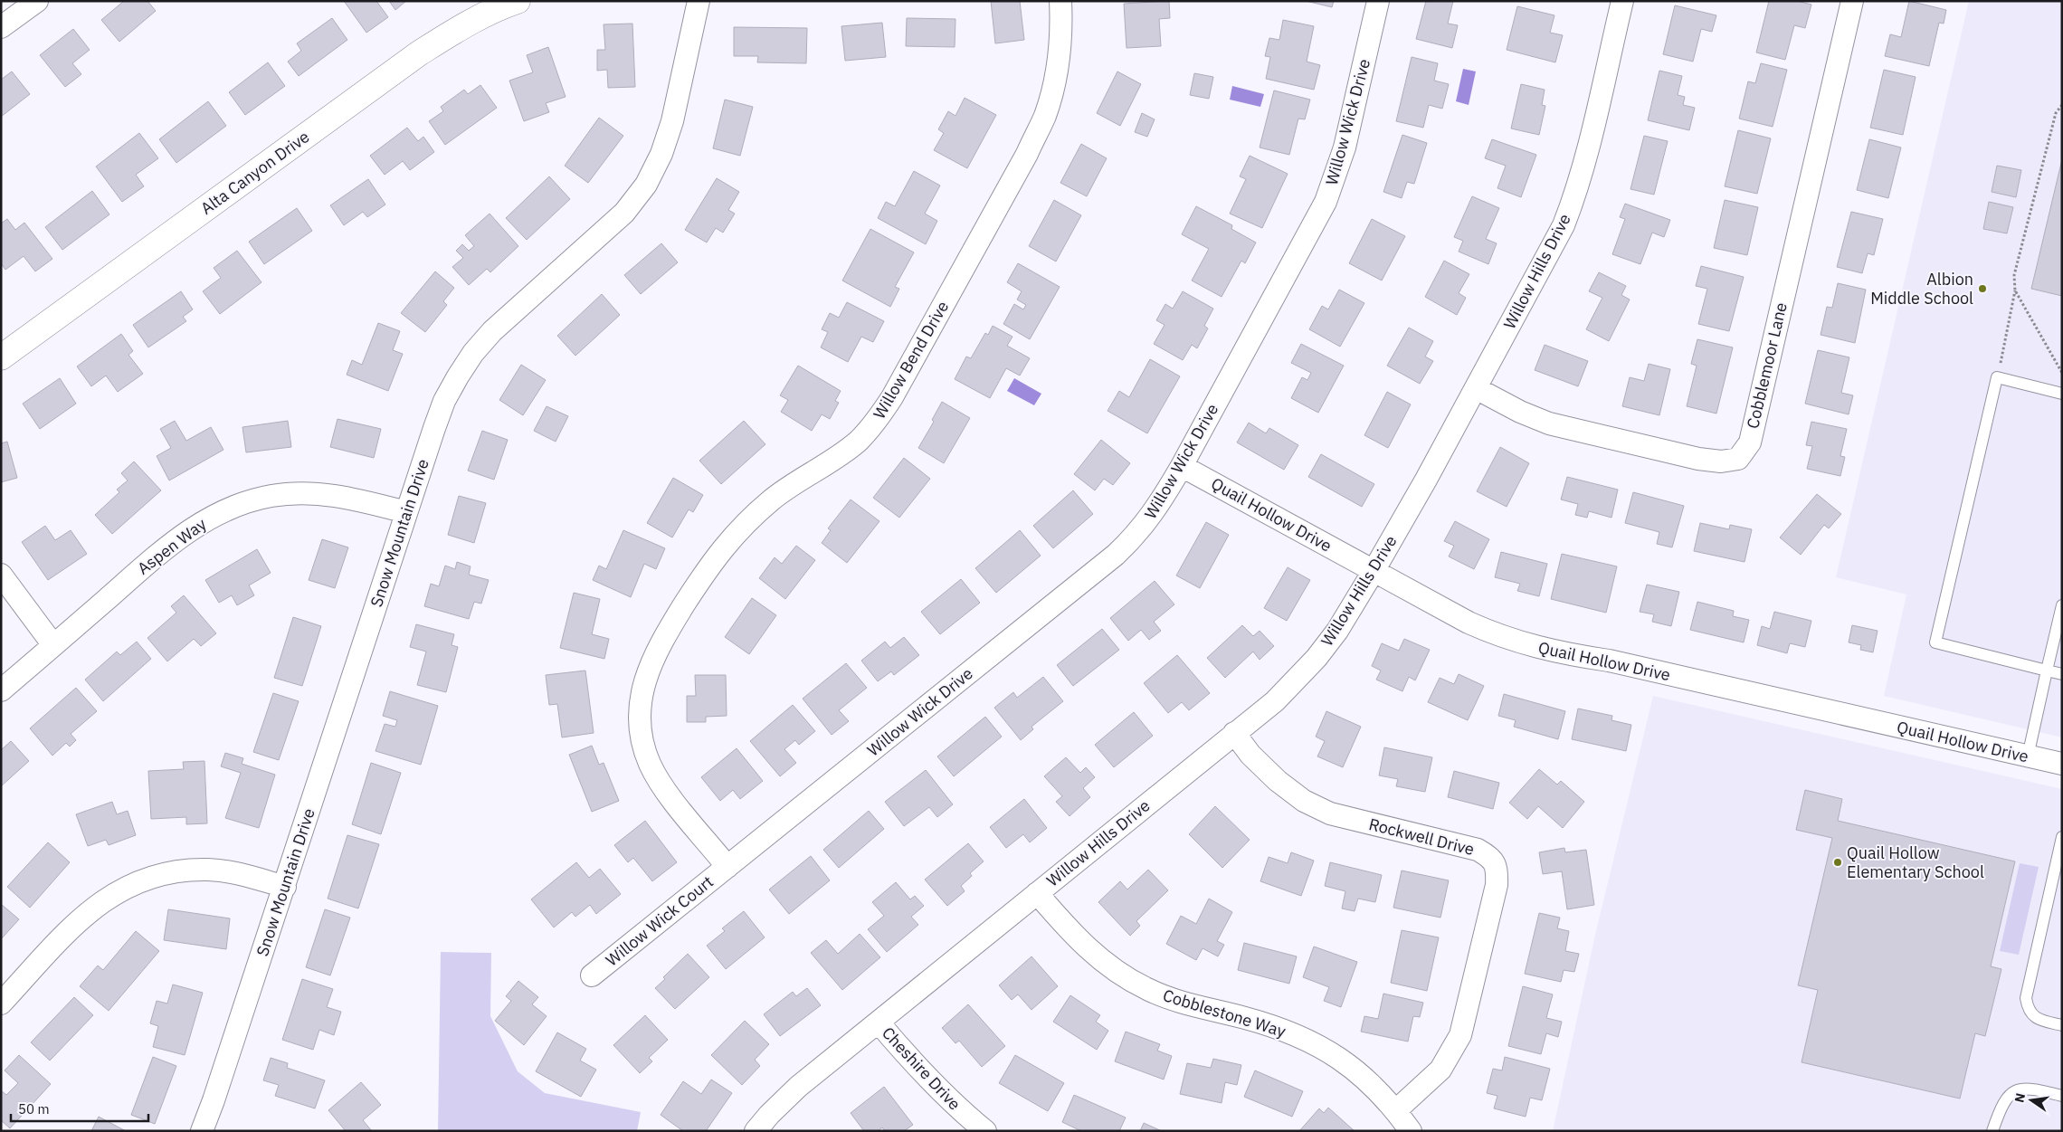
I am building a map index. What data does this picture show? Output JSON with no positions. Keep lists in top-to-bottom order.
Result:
{
  "streets": {
    "street": [
      "Willow Wick Drive",
      "Alta Canyon Drive",
      "Willow Hills Drive",
      "Willow Bend Drive",
      "Cobblemoor Lane",
      "Quail Hollow Drive",
      "Snow Mountain Drive",
      "Aspen Way",
      "Rockwell Drive",
      "Willow Wick Court",
      "Cobblestone Way",
      "Cheshire Drive"
    ]
  },
  "crossings": [
    ["Willow Wick Drive", "Willow Bend Drive"],
    ["Willow Wick Drive", "Quail Hollow Drive"],
    ["Willow Wick Drive", "Willow Wick Court"],
    ["Willow Hills Drive", "Cobblemoor Lane"],
    ["Willow Hills Drive", "Quail Hollow Drive"],
    ["Willow Hills Drive", "Rockwell Drive"],
    ["Willow Hills Drive", "Cobblestone Way"],
    ["Willow Hills Drive", "Cheshire Drive"],
    ["Willow Bend Drive", "Willow Wick Court"],
    ["Snow Mountain Drive", "Aspen Way"],
    ["Rockwell Drive", "Cobblestone Way"]
  ],
  "places": ["Albion Middle School", "Quail Hollow Elementary School"],
  "scale_bar": "50 m",
  "north": "left"
}
